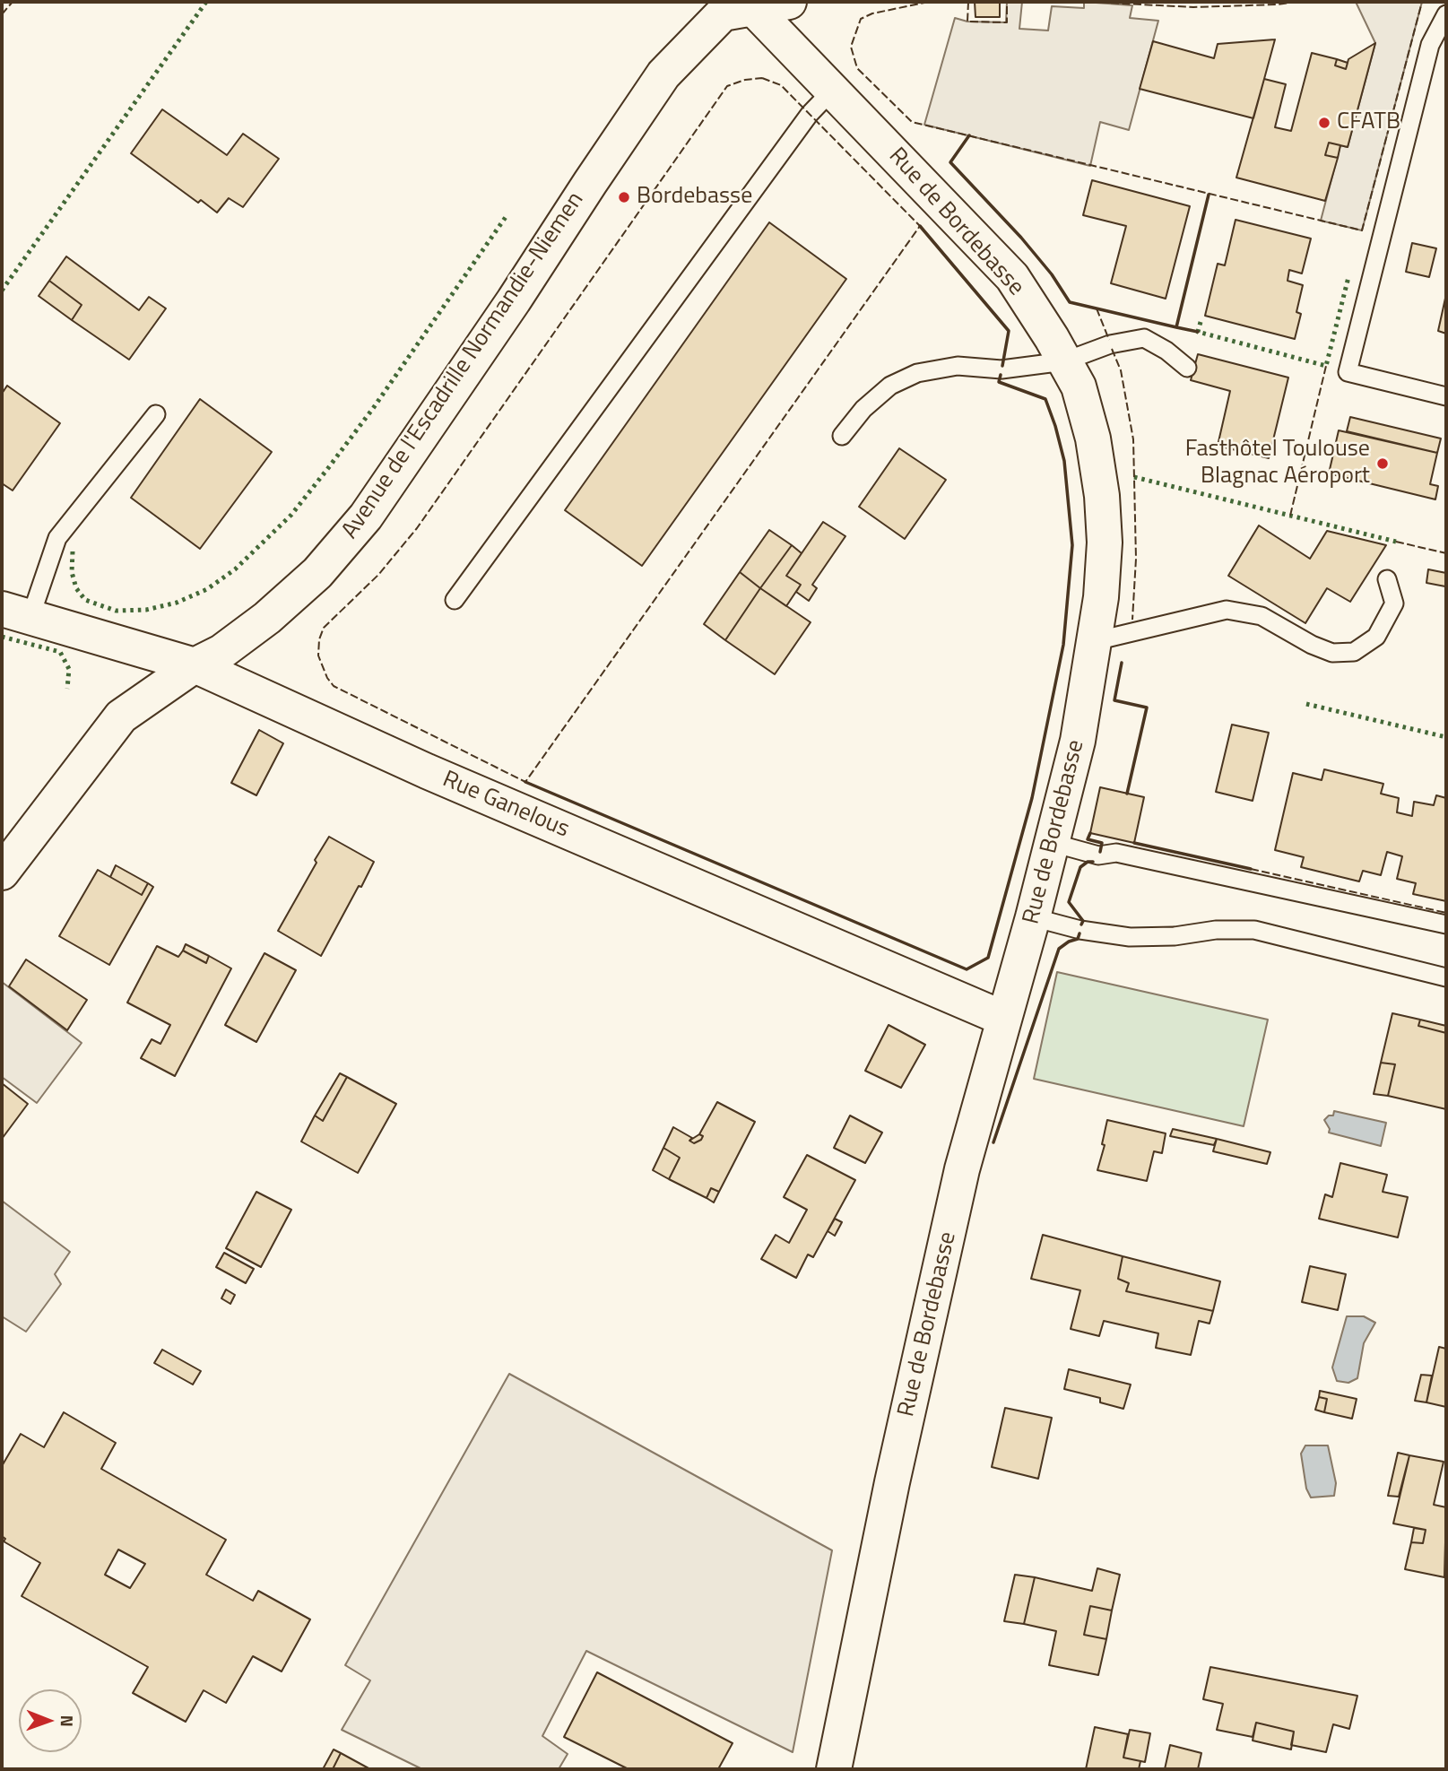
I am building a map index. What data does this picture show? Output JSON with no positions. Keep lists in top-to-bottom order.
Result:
{
  "streets": {
    "street": ["Rue de Bordebasse", "Avenue de l'Escadrille Normandie-Niemen", "Rue Ganelous"]
  },
  "crossings": [
    ["Rue de Bordebasse", "Avenue de l'Escadrille Normandie-Niemen"],
    ["Rue de Bordebasse", "Rue Ganelous"],
    ["Avenue de l'Escadrille Normandie-Niemen", "Rue Ganelous"]
  ],
  "places": ["CFATB", "Bordebasse", "Fasthôtel Toulouse Blagnac Aéroport"],
  "north": "right"
}
